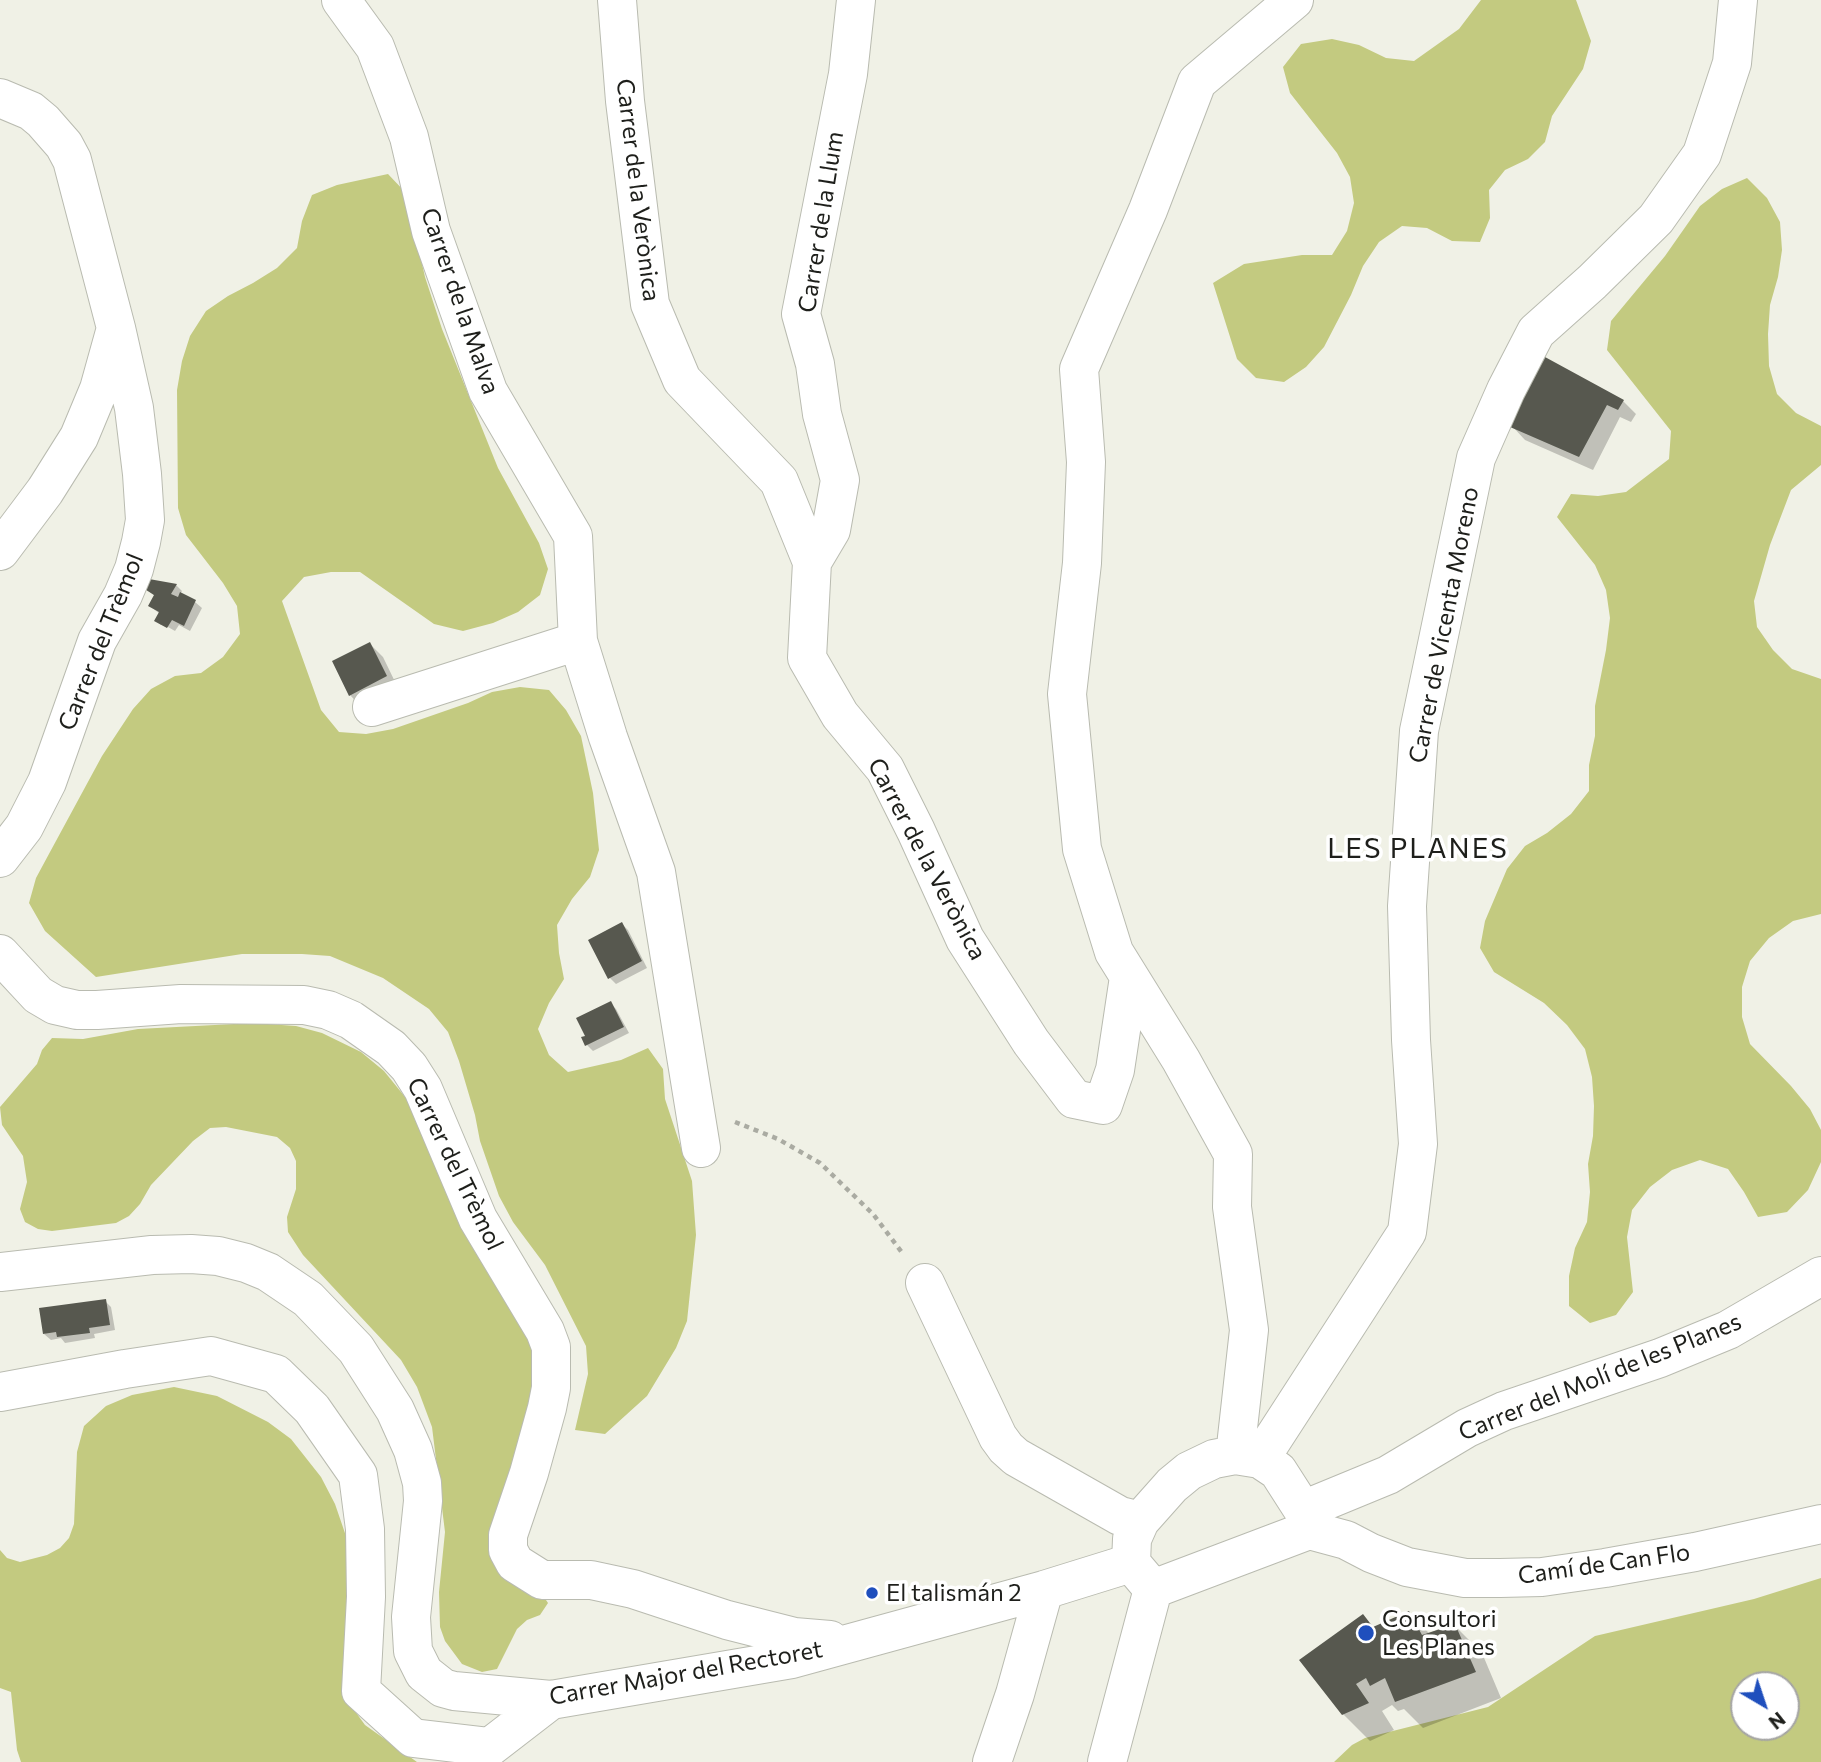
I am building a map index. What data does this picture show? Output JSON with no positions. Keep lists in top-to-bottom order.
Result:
{
  "streets": {
    "street": [
      "Carrer de la Verònica",
      "Carrer de la Llum",
      "Carrer de la Malva",
      "Carrer de Vicenta Moreno",
      "Carrer del Trèmol",
      "Carrer del Molí de les Planes",
      "Camí de Can Flo",
      "Carrer Major del Rectoret"
    ]
  },
  "crossings": [
    ["Carrer de la Verònica", "Carrer de la Llum"],
    ["Carrer del Trèmol", "Carrer Major del Rectoret"],
    ["Carrer del Molí de les Planes", "Camí de Can Flo"],
    ["Carrer del Molí de les Planes", "Carrer Major del Rectoret"]
  ],
  "districts": ["LES PLANES"],
  "places": ["El talismán 2", "Consultori Les Planes"],
  "north": "bottom right"
}
